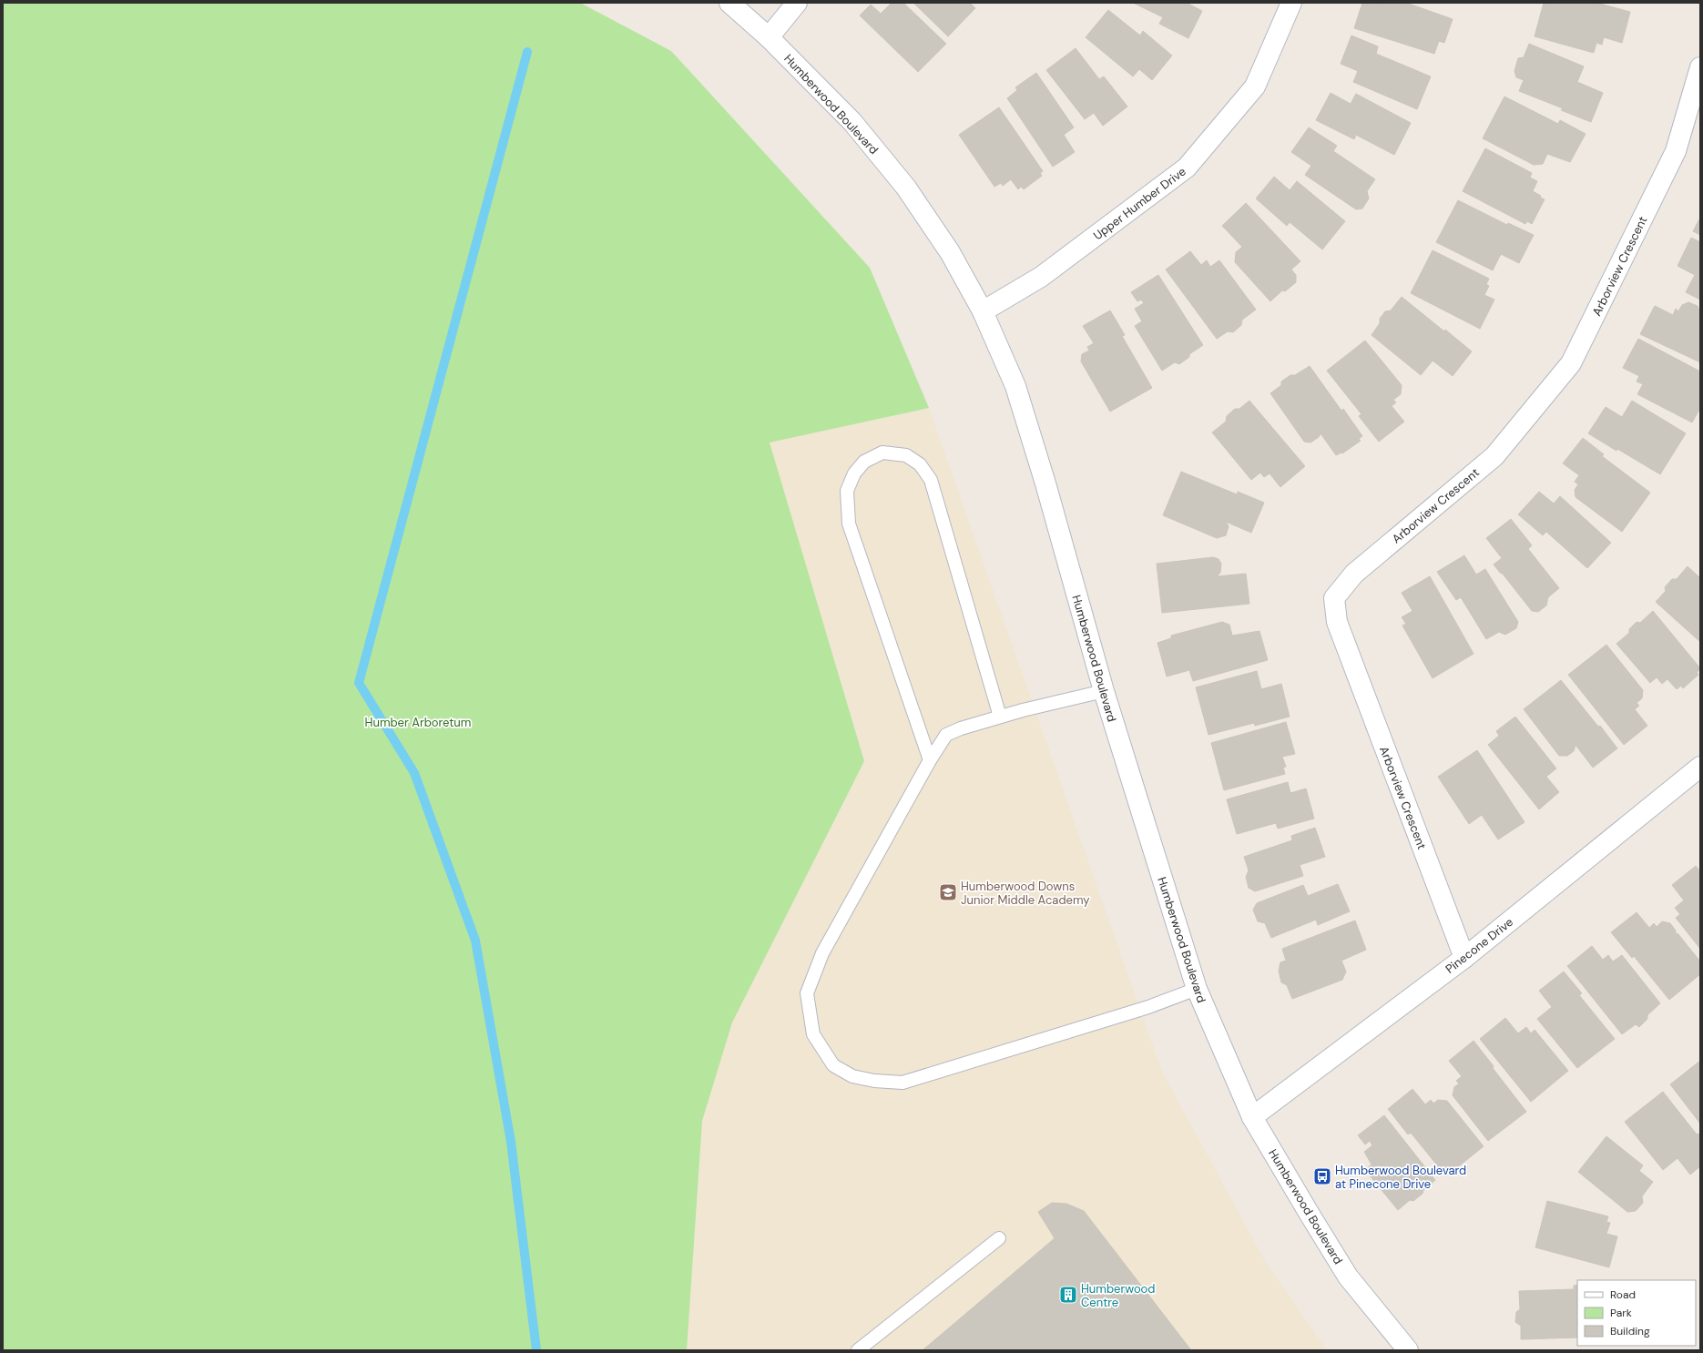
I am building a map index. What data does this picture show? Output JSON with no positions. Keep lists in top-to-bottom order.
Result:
{
  "streets": {
    "street": [
      "Humberwood Boulevard",
      "Upper Humber Drive",
      "Arborview Crescent",
      "Pinecone Drive"
    ]
  },
  "crossings": [
    ["Humberwood Boulevard", "Upper Humber Drive"],
    ["Humberwood Boulevard", "Pinecone Drive"],
    ["Arborview Crescent", "Pinecone Drive"]
  ],
  "parks": ["Humber Arboretum"],
  "places": {
    "school or university": ["Humberwood Downs Junior Middle Academy"],
    "bus stop": ["Humberwood Boulevard at Pinecone Drive"],
    "building": ["Humberwood Centre"]
  },
  "legend": ["Road", "Park", "Building"]
}
